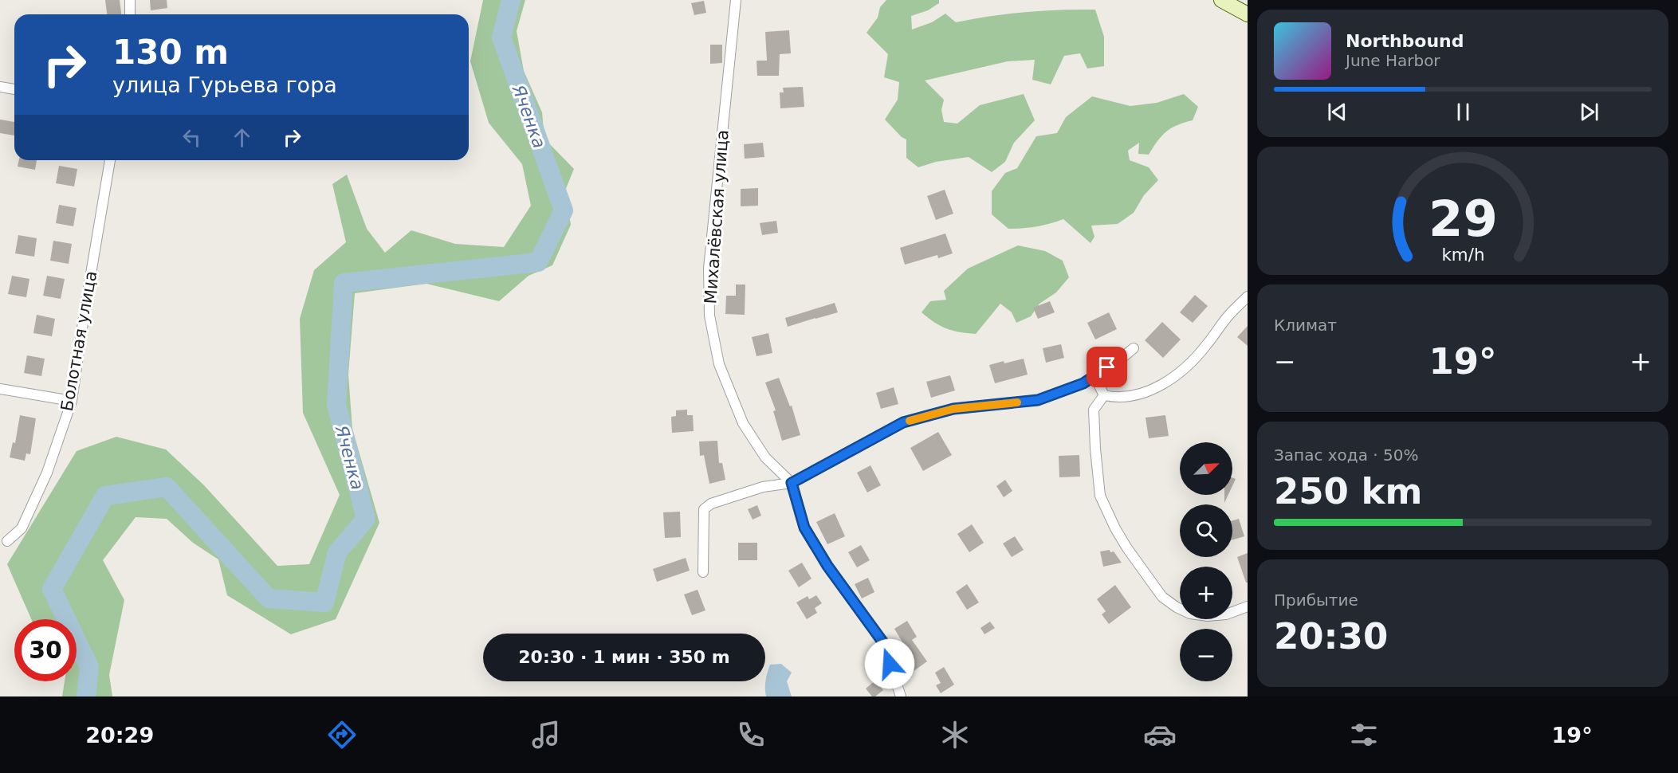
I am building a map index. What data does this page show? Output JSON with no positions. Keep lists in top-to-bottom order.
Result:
{
  "streets": {
    "street": ["Михалёвская улица", "Болотная улица"]
  },
  "water": ["Яченка"],
  "north": "top right",
  "page": {
    "turn": ["130 m", "улица Гурьева гора"],
    "song": ["Northbound", "June Harbor"],
    "tile": [
      "Климат",
      ["Запас хода · 50%", "250 km"],
      ["Прибытие", "20:30"]
    ],
    "heat": ["−", "19°", "+"],
    "map_buttons": ["+", "−"],
    "limit": "30",
    "trip": "20:30 · 1 мин · 350 m",
    "tabs": ["20:29", "19°"],
    "gauge": ["29", "km/h"]
  }
}
